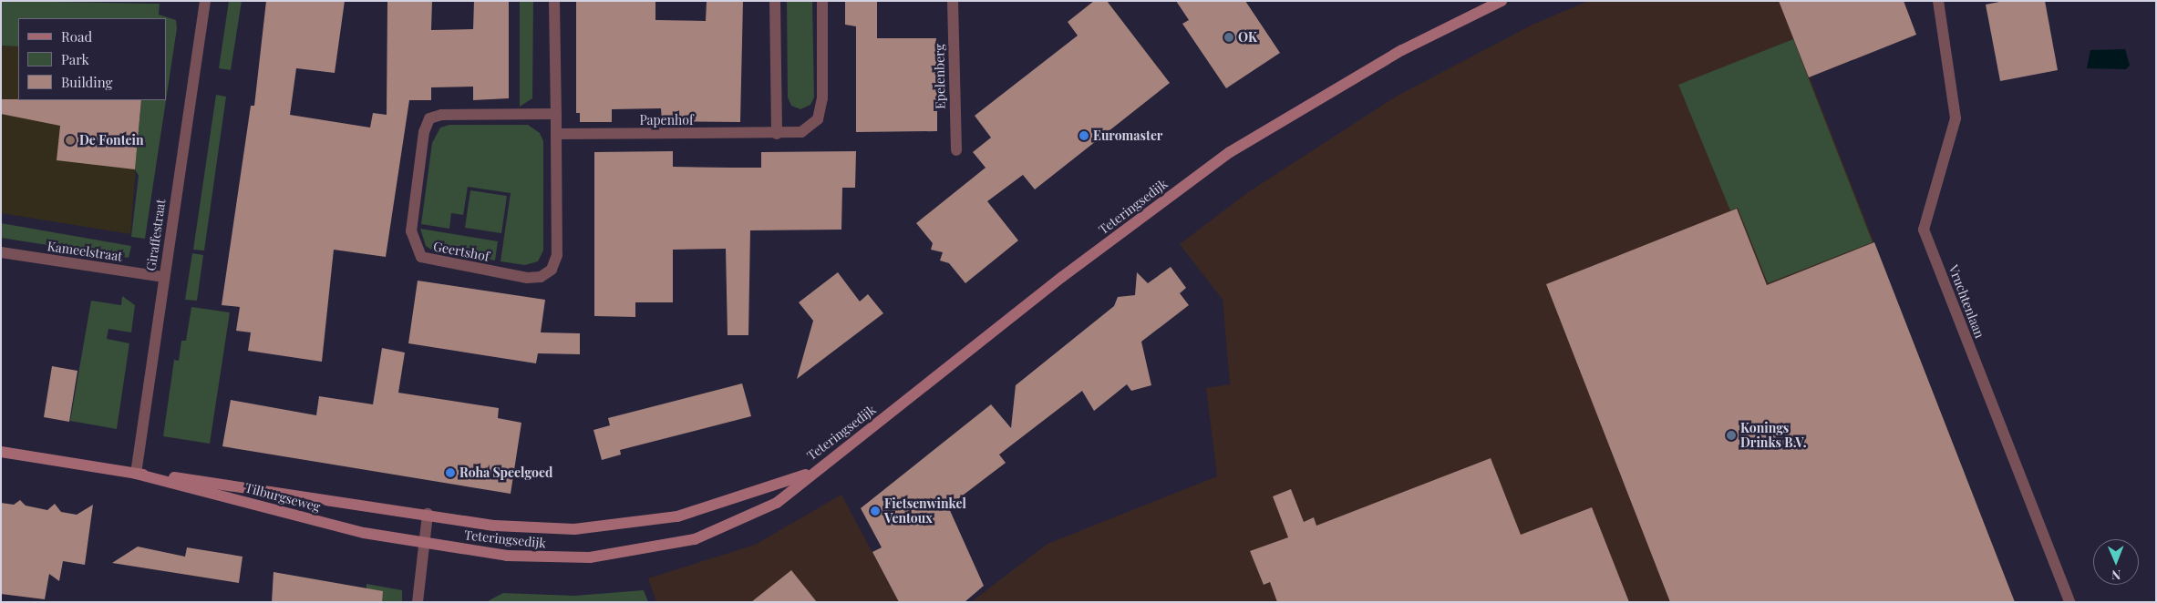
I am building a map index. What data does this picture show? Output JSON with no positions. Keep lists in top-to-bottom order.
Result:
{
  "streets": {
    "main road": ["Teteringsedijk", "Tilburgseweg"],
    "street": [
      "Epelenberg",
      "Papenhof",
      "Giraffestraat",
      "Kameelstraat",
      "Geertshof",
      "Vruchtenlaan"
    ]
  },
  "crossings": [
    ["Papenhof", "Geertshof"],
    ["Teteringsedijk", "Tilburgseweg"],
    ["Giraffestraat", "Kameelstraat"],
    ["Giraffestraat", "Tilburgseweg"]
  ],
  "places": [
    "OK",
    "Euromaster",
    "De Fontein",
    "Konings Drinks B.V.",
    "Roha Speelgoed",
    "Fietsenwinkel Ventoux"
  ],
  "legend": ["Road", "Park", "Building"],
  "north": "bottom"
}
